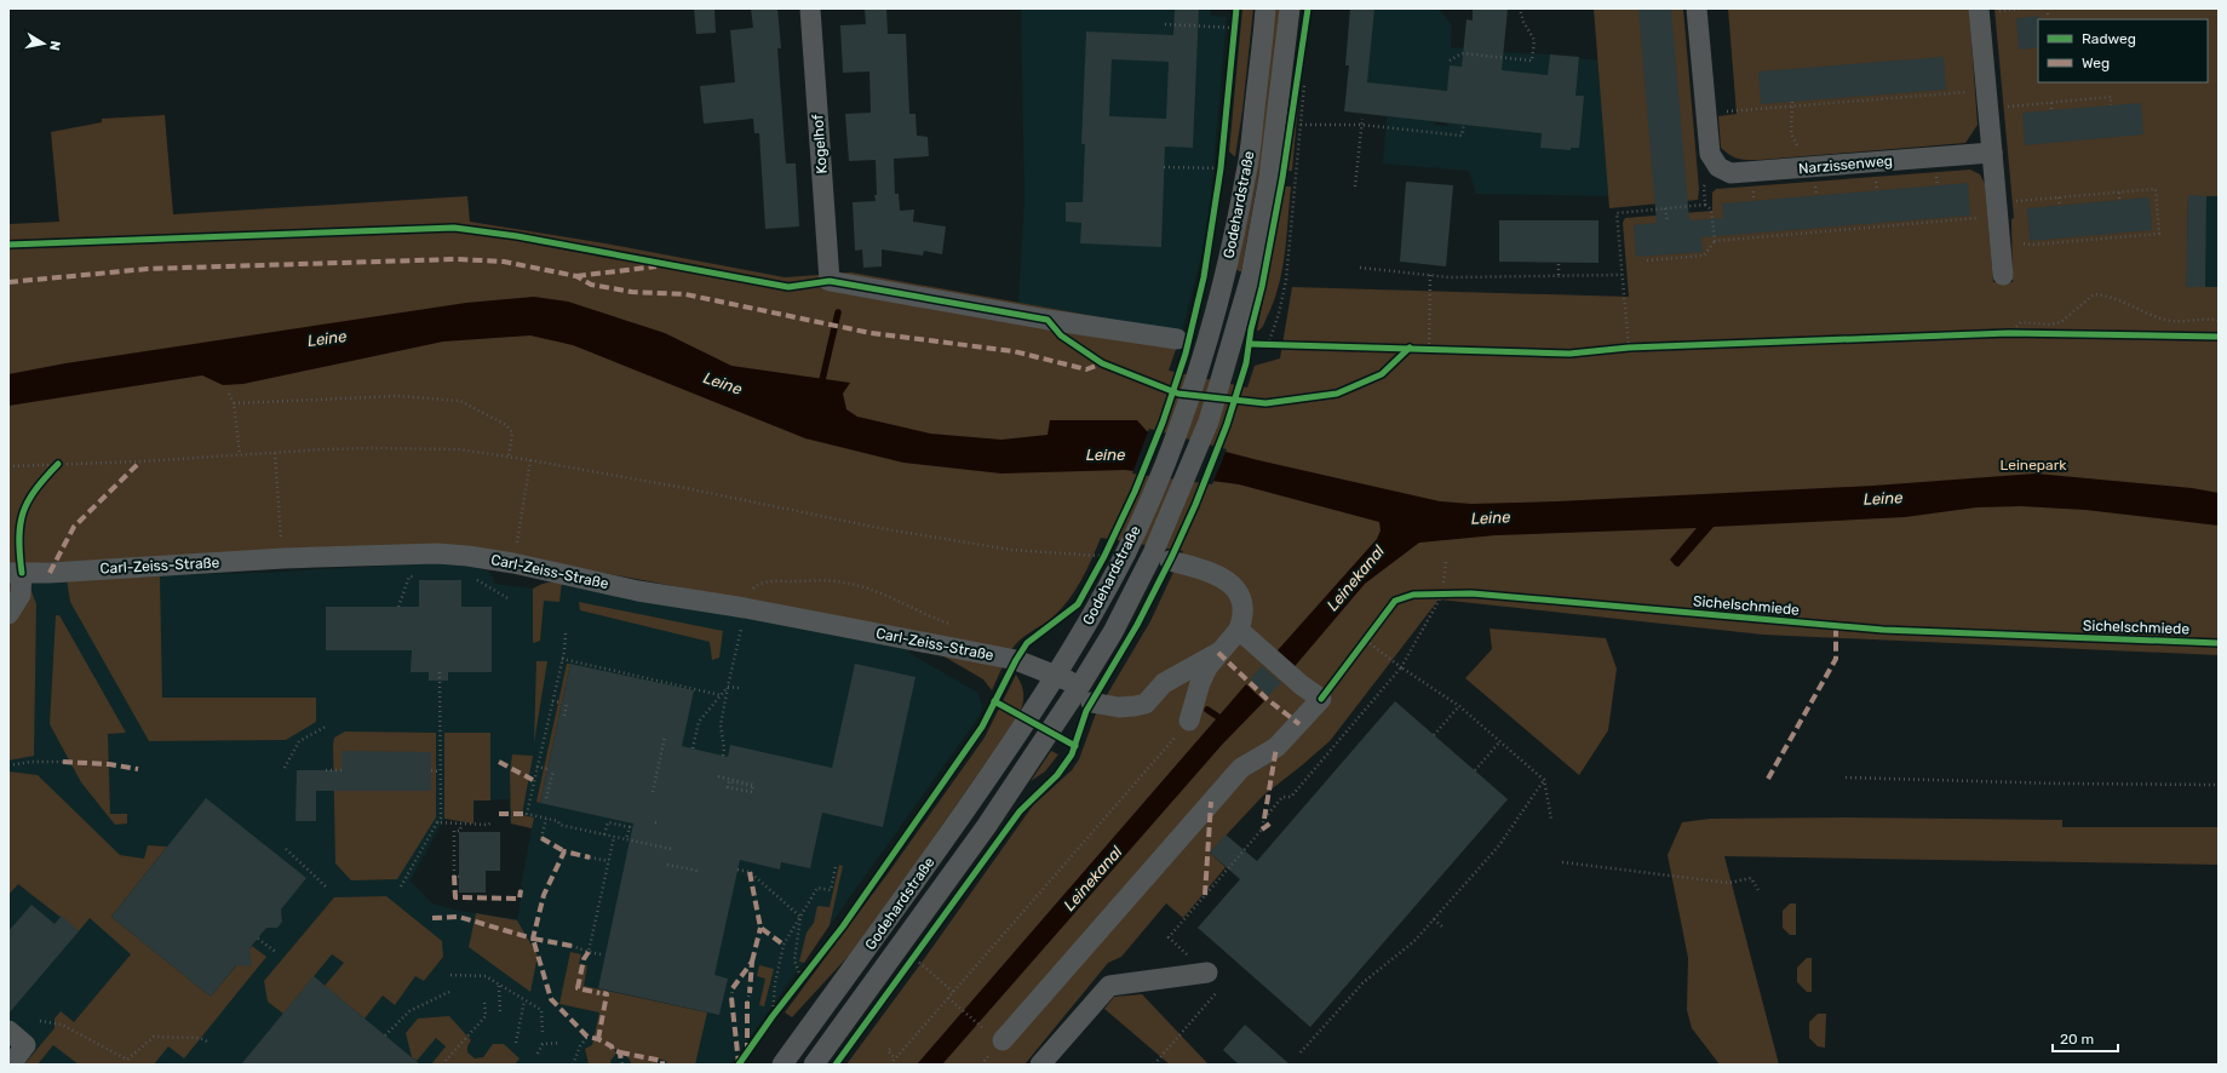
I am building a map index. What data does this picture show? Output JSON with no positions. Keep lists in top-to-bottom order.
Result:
{
  "streets": {
    "street": [
      "Kogelhof",
      "Narzissenweg",
      "Godehardstraße",
      "Carl-Zeiss-Straße"
    ],
    "cycle path": ["Sichelschmiede"]
  },
  "crossings": [
    ["Godehardstraße", "Carl-Zeiss-Straße"]
  ],
  "water": ["Leine", "Leinekanal"],
  "parks": ["Leinepark"],
  "legend": ["Radweg", "Weg"],
  "scale_bar": "20 m",
  "north": "right"
}
